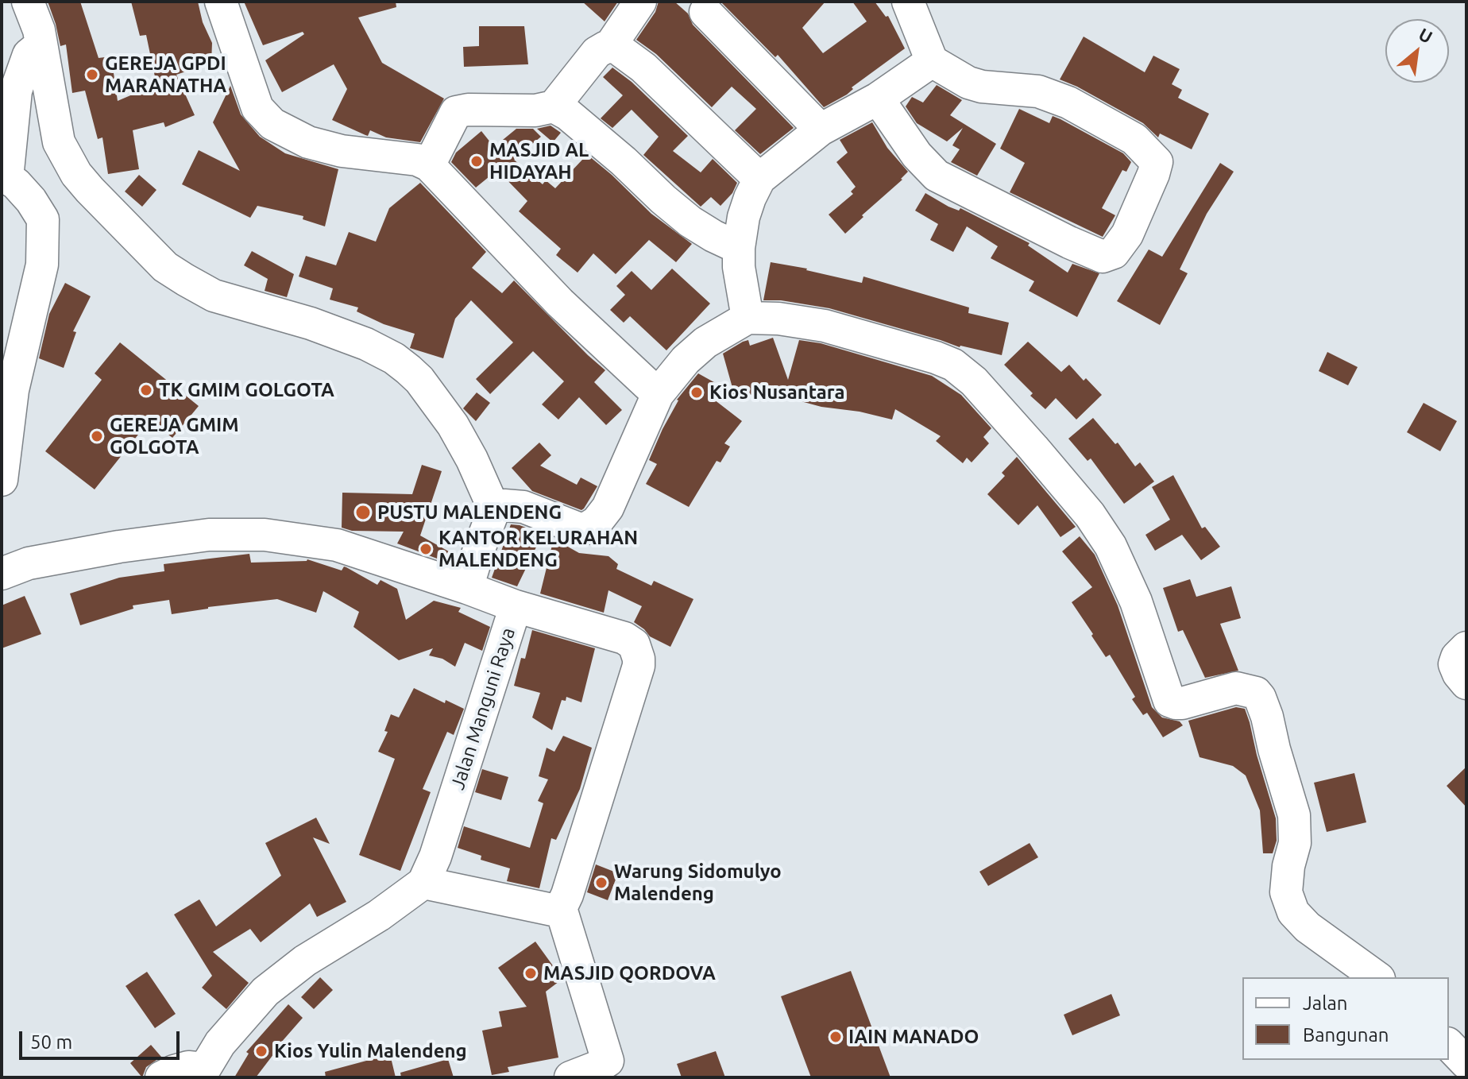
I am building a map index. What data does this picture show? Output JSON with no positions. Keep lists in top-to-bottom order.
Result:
{
  "streets": {
    "street": ["Jalan Manguni Raya"]
  },
  "places": [
    "GEREJA GPDI MARANATHA",
    "MASJID AL HIDAYAH",
    "TK GMIM GOLGOTA",
    "Kios Nusantara",
    "GEREJA GMIM GOLGOTA",
    "PUSTU MALENDENG",
    "KANTOR KELURAHAN MALENDENG",
    "Warung Sidomulyo Malendeng",
    "MASJID QORDOVA",
    "IAIN MANADO",
    "Kios Yulin Malendeng"
  ],
  "legend": ["Jalan", "Bangunan"],
  "scale_bar": "50 m",
  "north": "top right"
}
